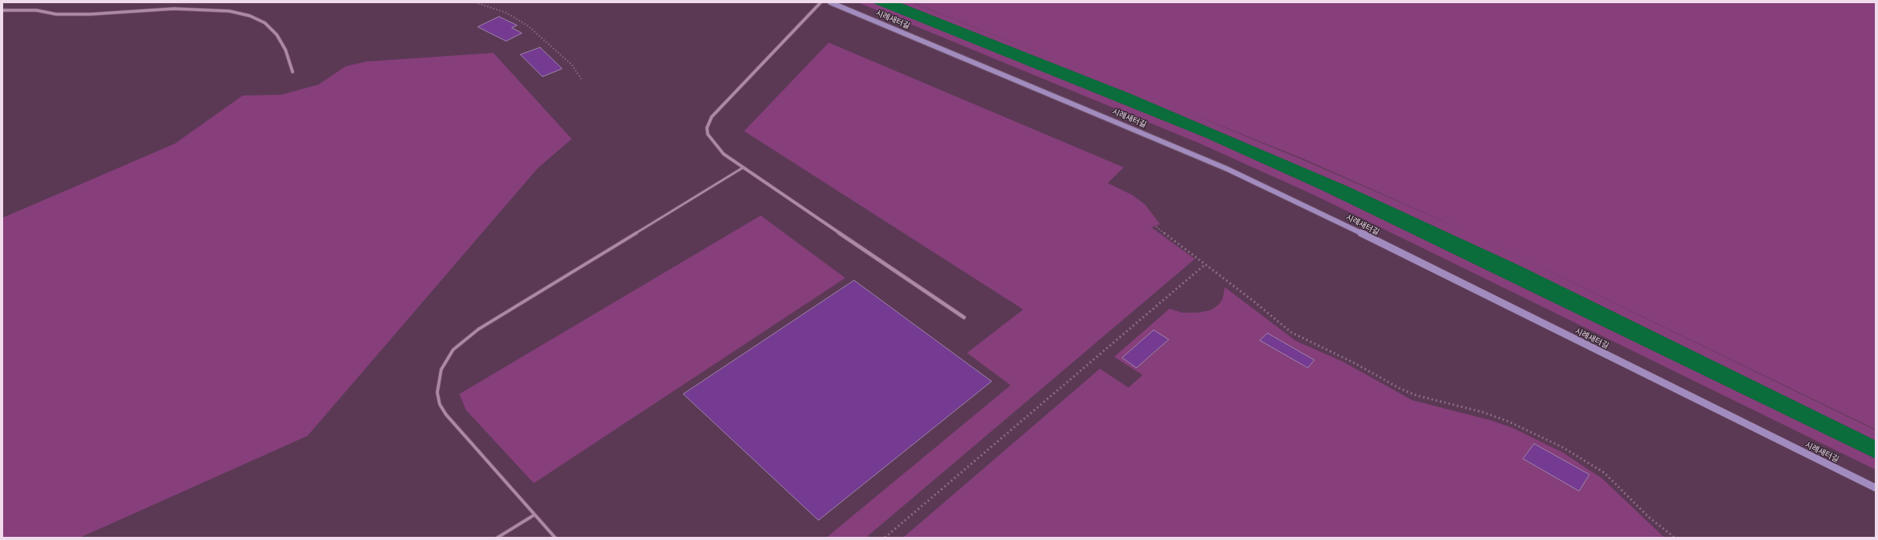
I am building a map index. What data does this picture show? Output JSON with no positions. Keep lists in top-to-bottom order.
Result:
{
  "streets": {
    "street": ["시례새터길"]
  }
}
